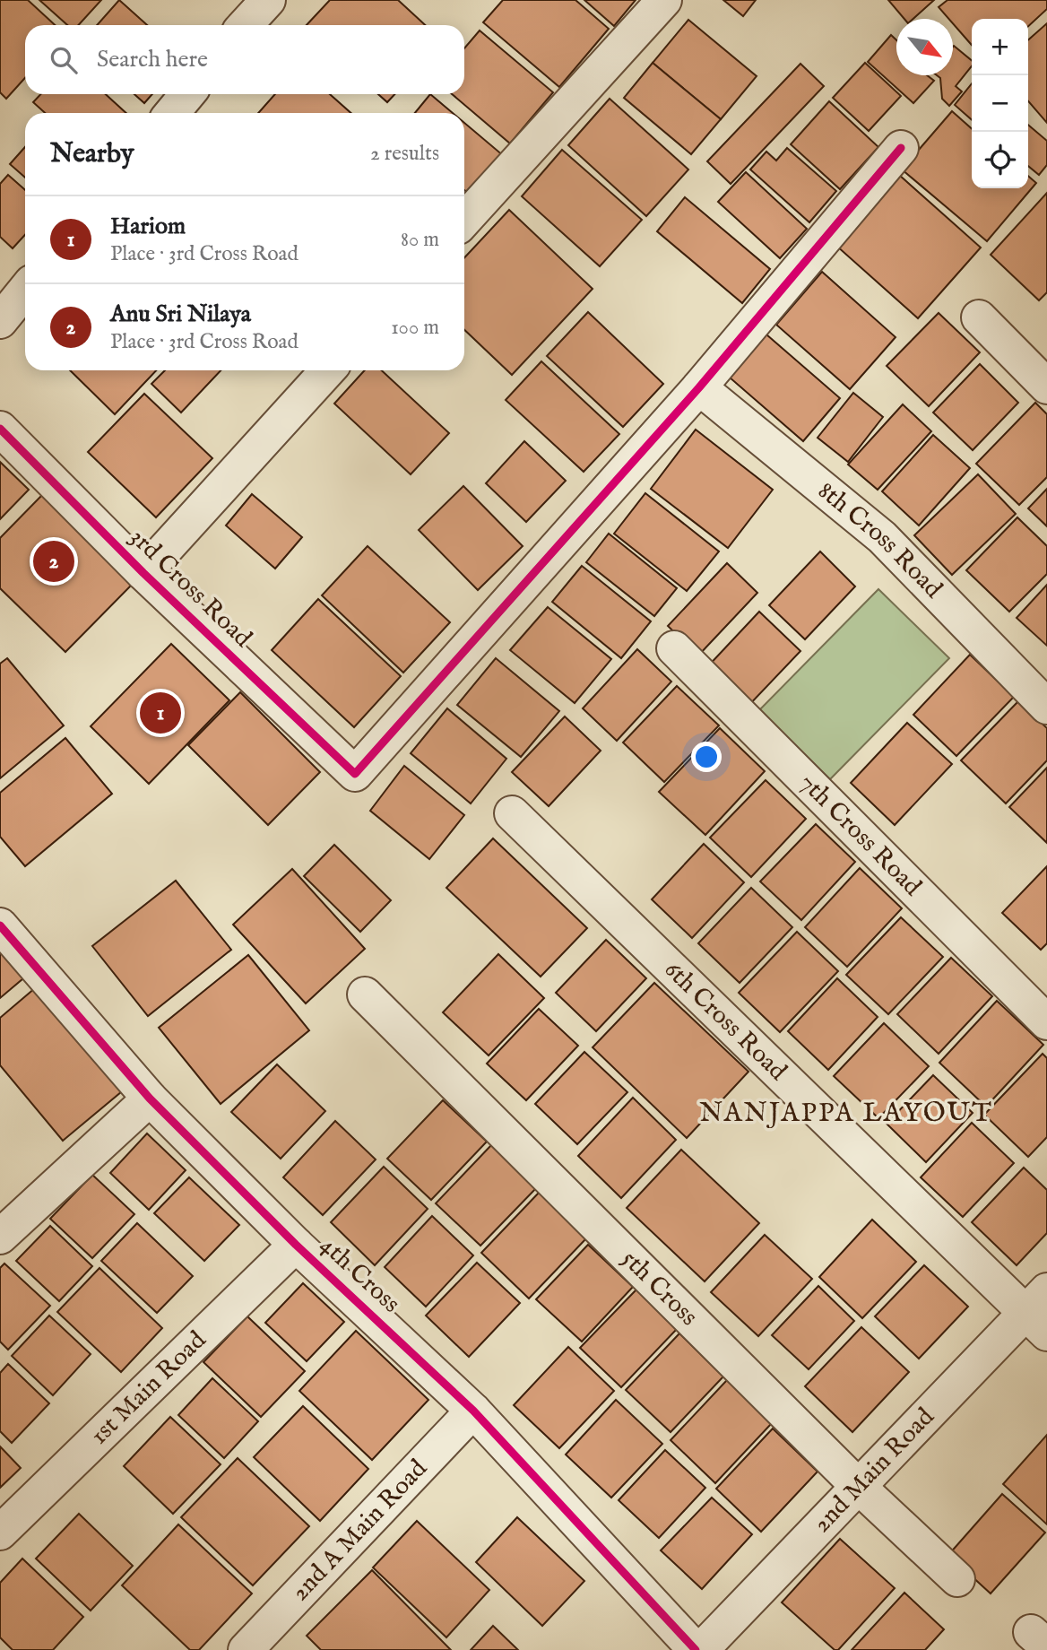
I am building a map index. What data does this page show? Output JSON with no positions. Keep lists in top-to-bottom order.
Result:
{
  "streets": {
    "street": [
      "8th Cross Road",
      "3rd Cross Road",
      "7th Cross Road",
      "6th Cross Road",
      "4th Cross",
      "5th Cross",
      "1st Main Road",
      "2nd Main Road",
      "2nd A Main Road"
    ]
  },
  "crossings": [
    ["8th Cross Road", "3rd Cross Road"],
    ["6th Cross Road", "2nd Main Road"],
    ["4th Cross", "1st Main Road"],
    ["4th Cross", "2nd A Main Road"],
    ["5th Cross", "2nd Main Road"]
  ],
  "districts": ["NANJAPPA LAYOUT"],
  "north": "bottom right",
  "page": {
    "map_buttons": ["+", "−"],
    "search": "Search here",
    "heading": ["Nearby", "2 results"],
    "list": [
      {
        "mark": "1",
        "name": "Hariom",
        "note": "Place · 3rd Cross Road",
        "value": "80 m"
      },
      {
        "mark": "2",
        "name": "Anu Sri Nilaya",
        "note": "Place · 3rd Cross Road",
        "value": "100 m"
      }
    ],
    "pins": ["2", "1"]
  }
}
